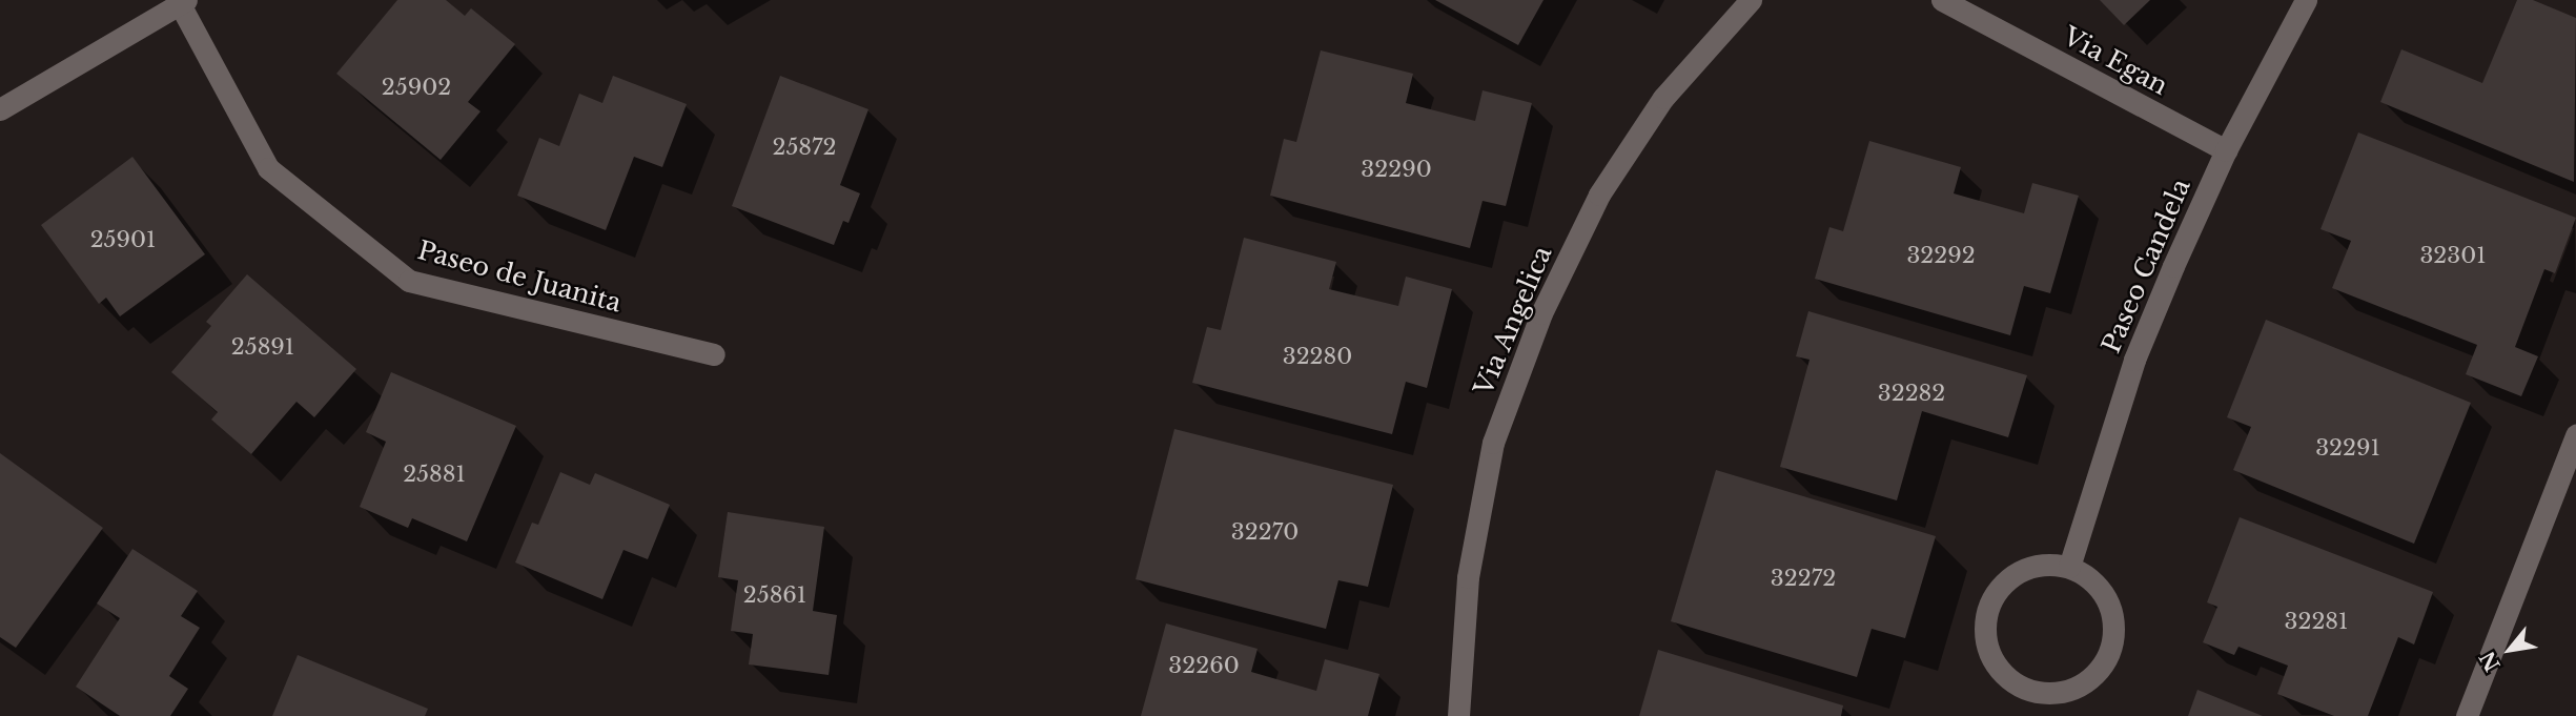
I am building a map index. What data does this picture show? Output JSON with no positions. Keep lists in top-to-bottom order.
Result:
{
  "streets": {
    "street": [
      "Via Egan",
      "Paseo Candela",
      "Paseo de Juanita",
      "Via Angelica"
    ]
  },
  "crossings": [
    ["Via Egan", "Paseo Candela"]
  ],
  "house_numbers": [
    "25902",
    "25872",
    "32290",
    "25901",
    "32292",
    "32301",
    "25891",
    "32280",
    "32282",
    "32291",
    "25881",
    "32270",
    "32272",
    "25861",
    "32281",
    "32260"
  ],
  "north": "bottom left"
}
